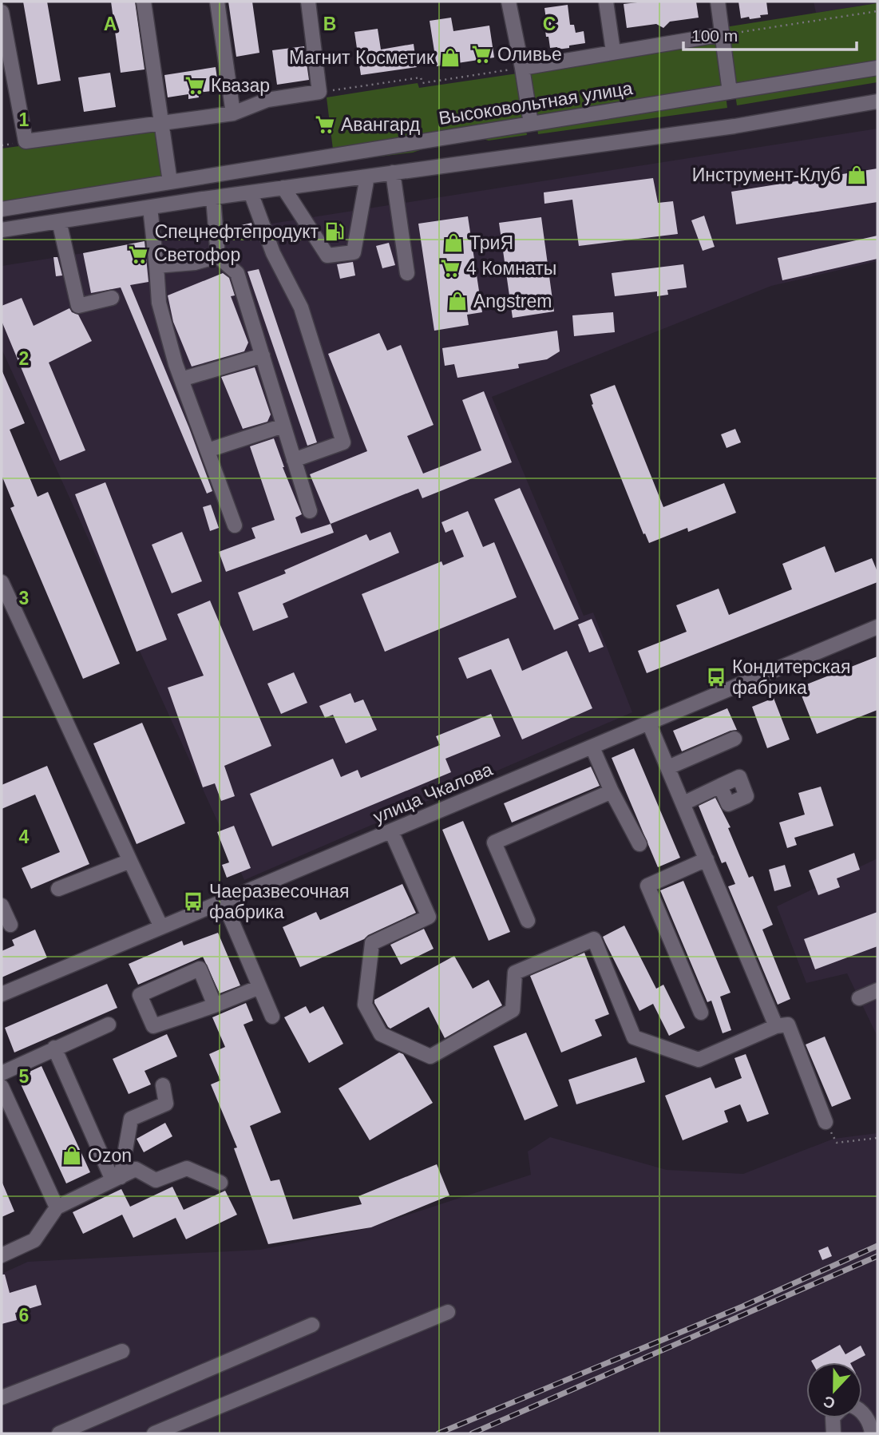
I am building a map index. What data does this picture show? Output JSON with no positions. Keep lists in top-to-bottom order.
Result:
{
  "streets": {
    "street": ["Высоковольтная улица", "улица Чкалова"]
  },
  "places": {
    "supermarket": [
      "Оливье",
      "Квазар",
      "Авангард",
      "Светофор",
      "4 Комнаты"
    ],
    "shop": [
      "Магнит Косметик",
      "Инструмент-Клуб",
      "ТриЯ",
      "Angstrem",
      "Ozon"
    ],
    "fuel station": ["Спецнефтепродукт"],
    "bus stop": ["Кондитерская фабрика", "Чаеразвесочная фабрика"]
  },
  "scale_bar": "100 m",
  "north": "bottom",
  "grid": {
    "columns": ["A", "B", "C"],
    "rows": [
      "1",
      "2",
      "3",
      "4",
      "5",
      "6"
    ]
  }
}
